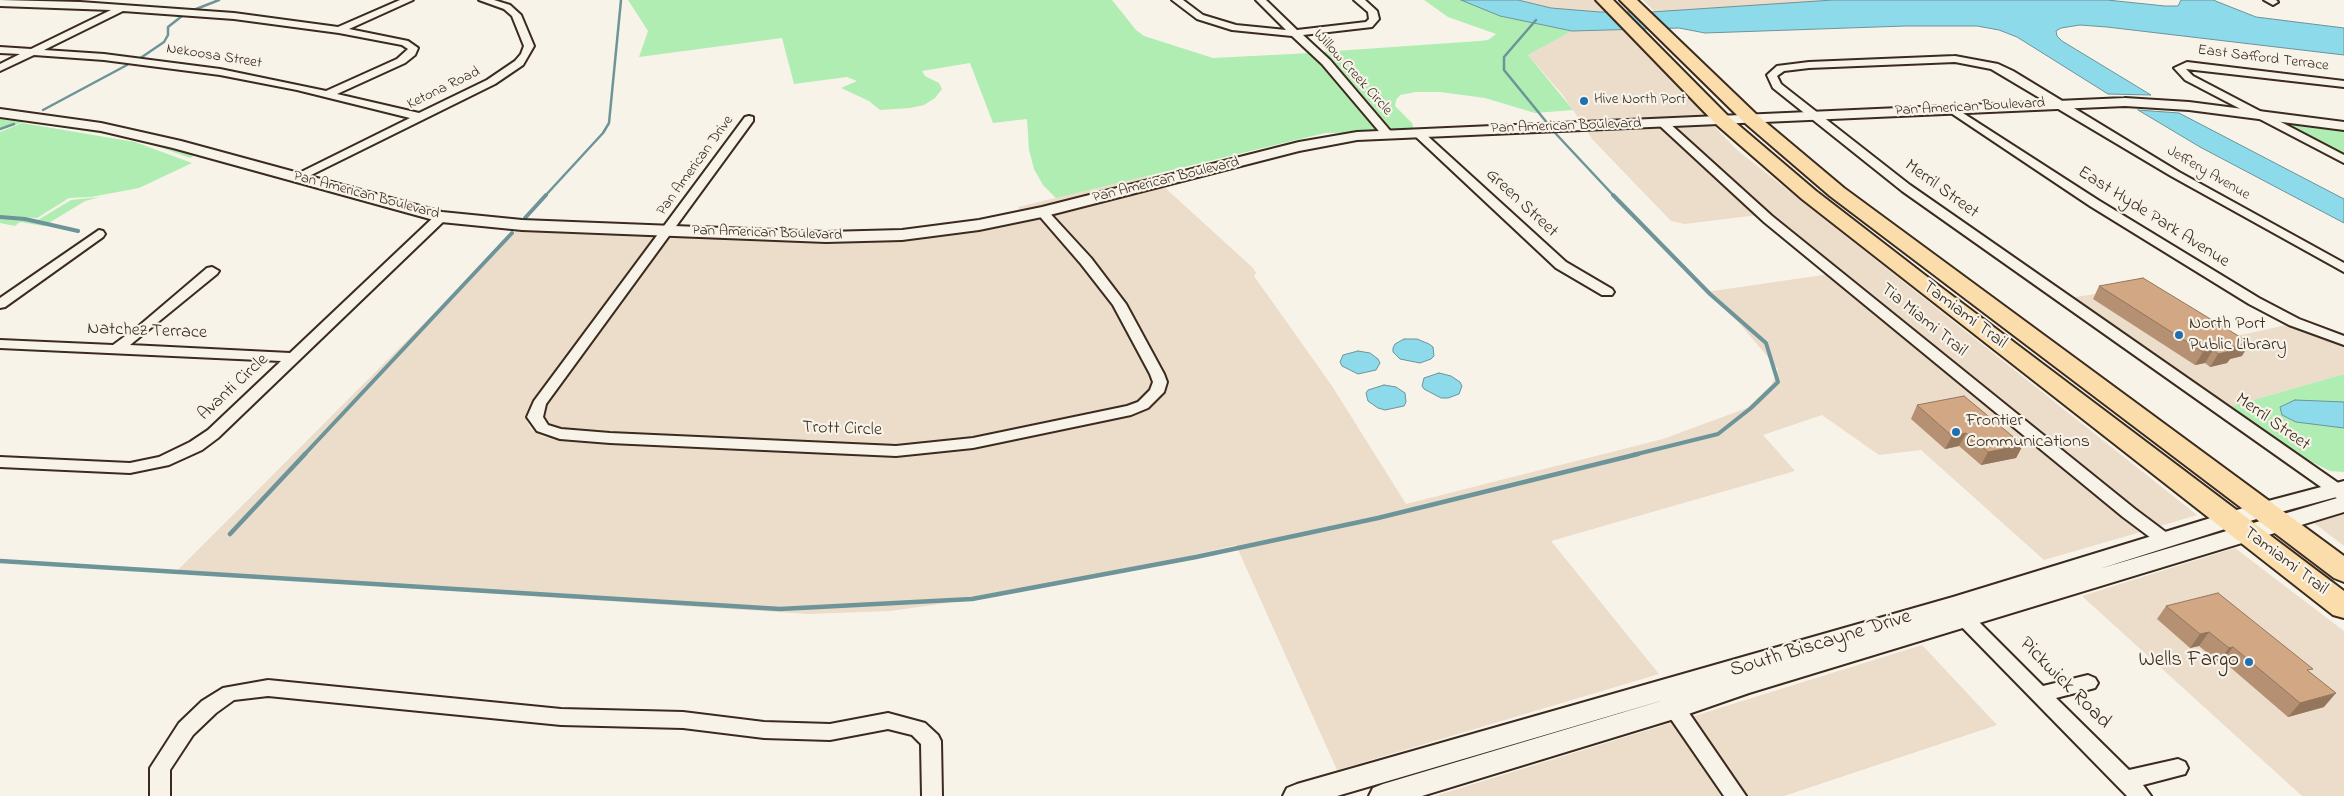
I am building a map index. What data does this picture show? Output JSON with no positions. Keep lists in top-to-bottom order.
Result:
{
  "streets": {
    "main road": ["Tamiami Trail"],
    "street": [
      "Nekoosa Street",
      "East Safford Terrace",
      "Willow Creek Circle",
      "Ketona Road",
      "Pan American Boulevard",
      "Pan American Drive",
      "Jeffery Avenue",
      "Merril Street",
      "Green Street",
      "East Hyde Park Avenue",
      "Tia Miami Trail",
      "Natchez Terrace",
      "Avanti Circle",
      "Trott Circle",
      "South Biscayne Drive",
      "Pickwick Road"
    ]
  },
  "crossings": [
    ["Nekoosa Street", "Ketona Road"],
    ["East Safford Terrace", "Pan American Boulevard"],
    ["Willow Creek Circle", "Pan American Boulevard"],
    ["Ketona Road", "Pan American Boulevard"],
    ["Pan American Boulevard", "Pan American Drive"],
    ["Pan American Boulevard", "Jeffery Avenue"],
    ["Pan American Boulevard", "Merril Street"],
    ["Pan American Boulevard", "Green Street"],
    ["Pan American Boulevard", "East Hyde Park Avenue"],
    ["Pan American Boulevard", "Tamiami Trail"],
    ["Pan American Boulevard", "Tia Miami Trail"],
    ["Pan American Boulevard", "Avanti Circle"],
    ["Pan American Boulevard", "Trott Circle"],
    ["Pan American Drive", "Trott Circle"],
    ["Jeffery Avenue", "Merril Street"],
    ["Merril Street", "South Biscayne Drive"],
    ["Tamiami Trail", "South Biscayne Drive"],
    ["Tia Miami Trail", "South Biscayne Drive"],
    ["Natchez Terrace", "Avanti Circle"],
    ["South Biscayne Drive", "Pickwick Road"]
  ],
  "places": [
    "Hive North Port",
    "North Port Public Library",
    "Frontier Communications",
    "Wells Fargo"
  ]
}
